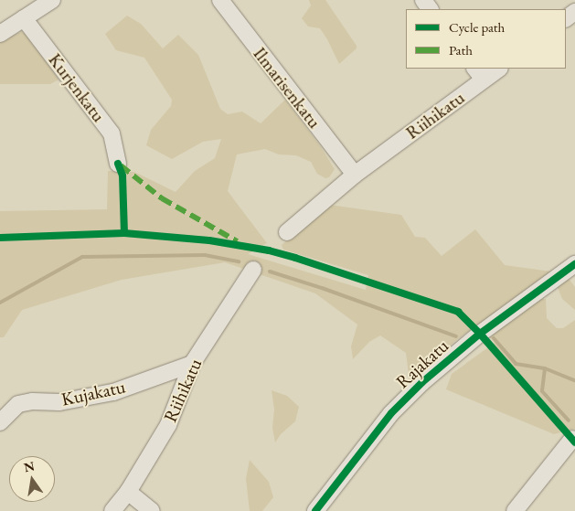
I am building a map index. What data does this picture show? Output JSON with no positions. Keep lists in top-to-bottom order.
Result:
{
  "streets": {
    "street": [
      "Kurjenkatu",
      "Ilmarisenkatu",
      "Riihikatu",
      "Rajakatu",
      "Kujakatu"
    ]
  },
  "crossings": [
    ["Ilmarisenkatu", "Riihikatu"],
    ["Riihikatu", "Kujakatu"]
  ],
  "legend": ["Cycle path", "Path"],
  "north": "top"
}
